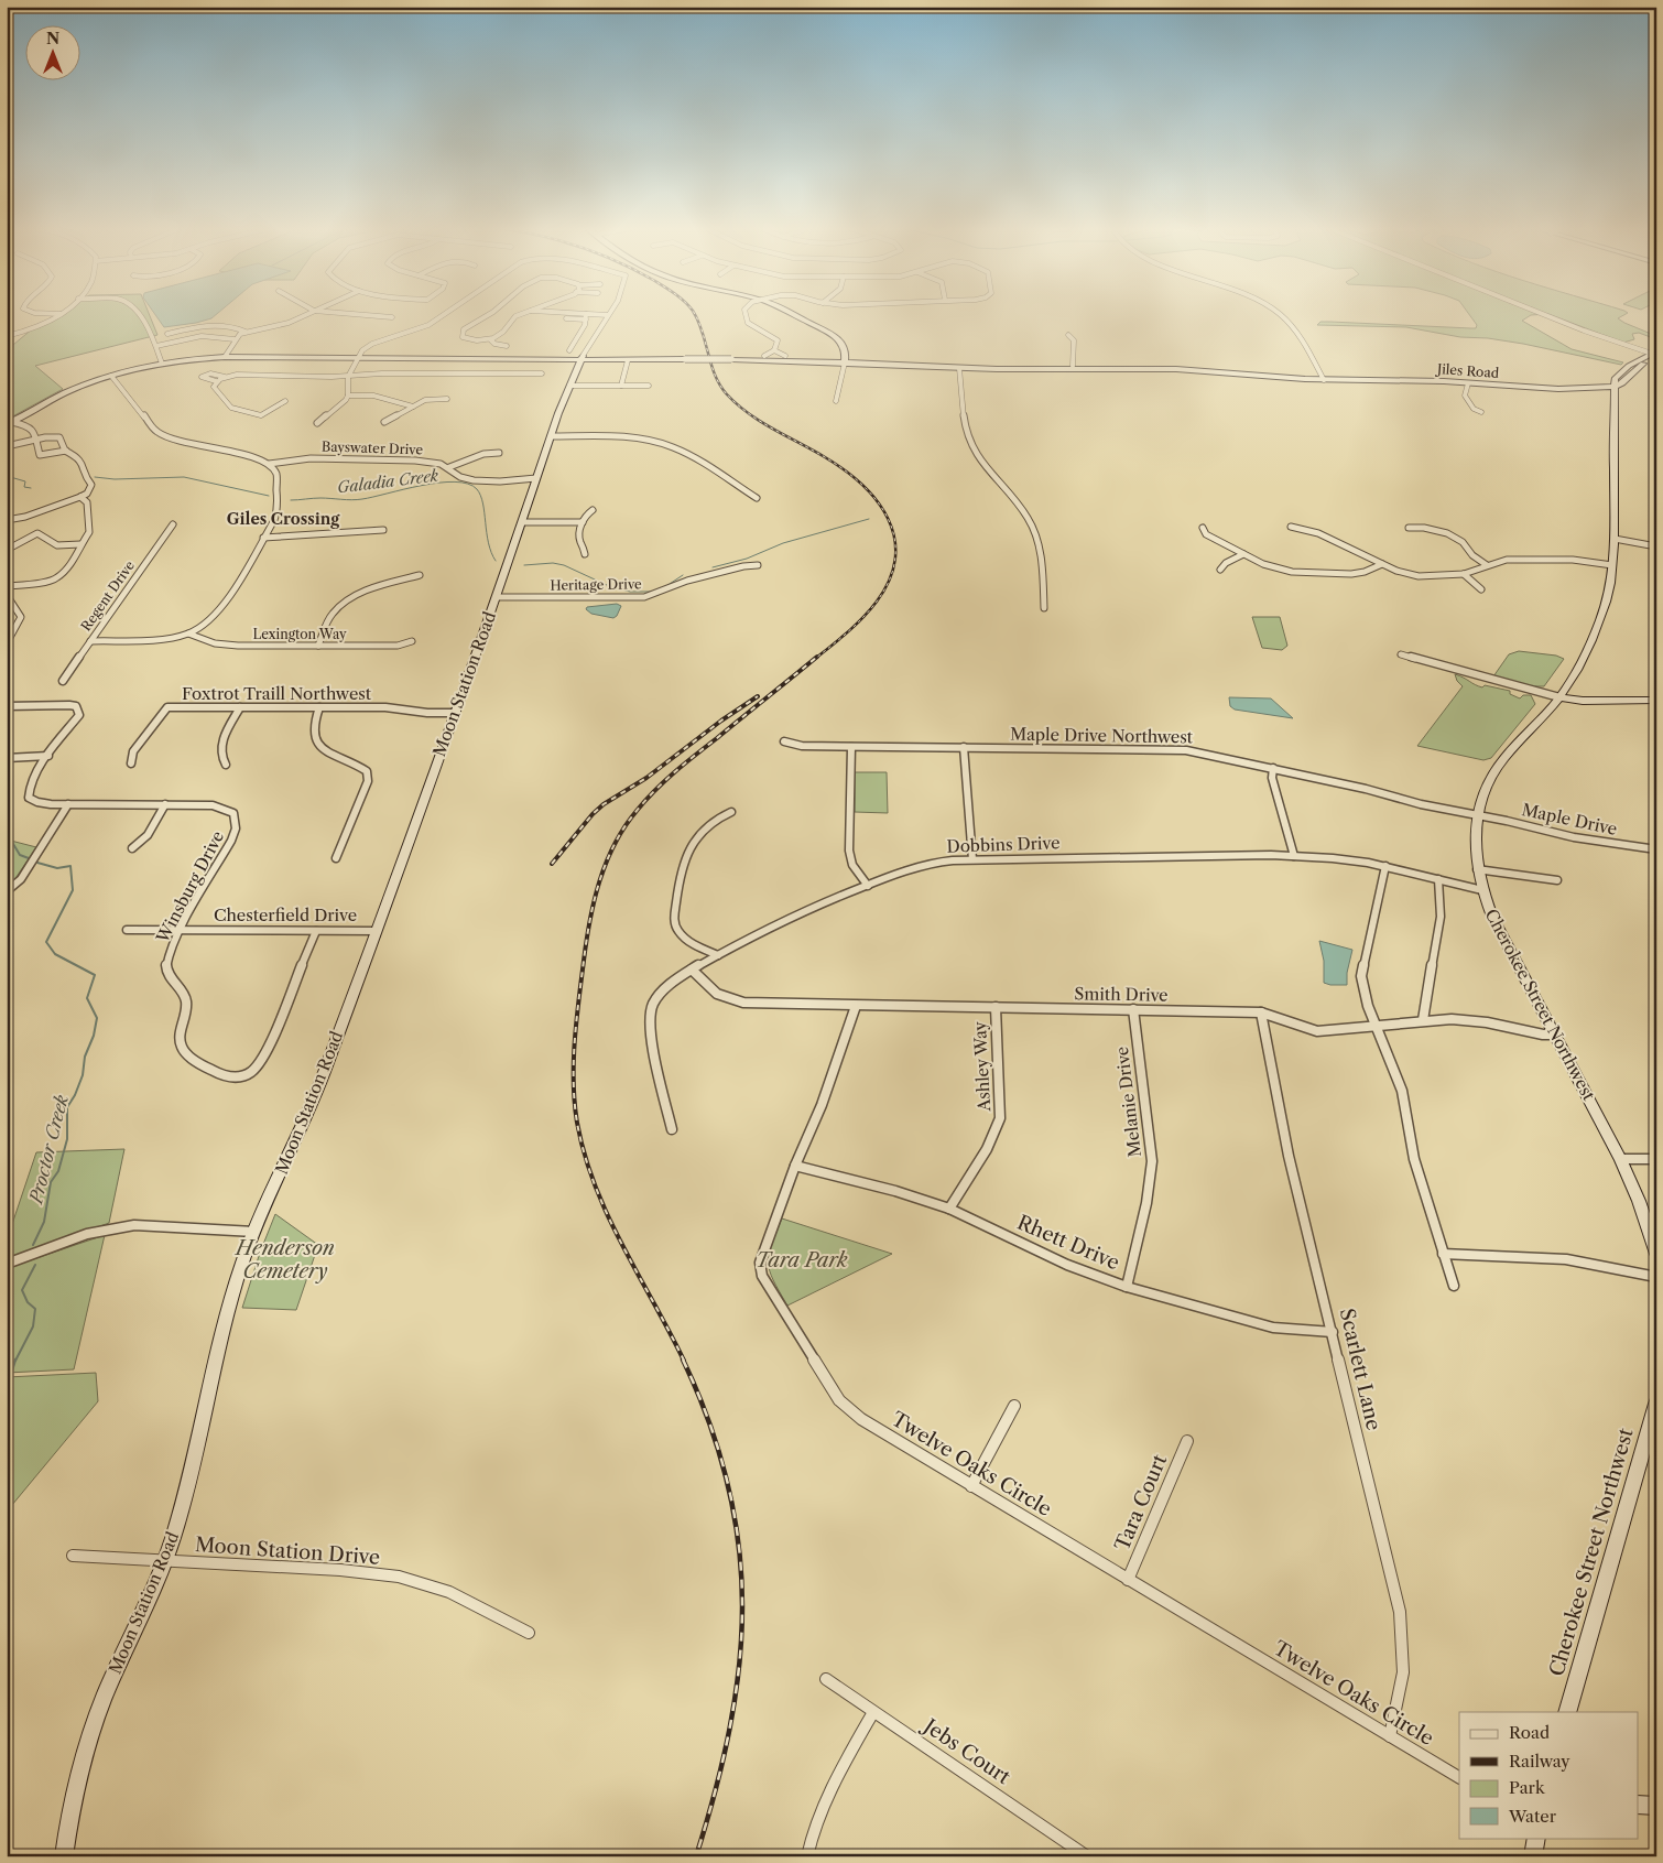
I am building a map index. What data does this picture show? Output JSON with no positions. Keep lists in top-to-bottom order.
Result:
{
  "streets": {
    "street": [
      "Jiles Road",
      "Bayswater Drive",
      "Heritage Drive",
      "Regent Drive",
      "Lexington Way",
      "Moon Station Road",
      "Foxtrot Traill Northwest",
      "Maple Drive Northwest",
      "Maple Drive",
      "Dobbins Drive",
      "Winsburg Drive",
      "Chesterfield Drive",
      "Smith Drive",
      "Cherokee Street Northwest",
      "Ashley Way",
      "Melanie Drive",
      "Rhett Drive",
      "Scarlett Lane",
      "Twelve Oaks Circle",
      "Tara Court",
      "Moon Station Drive",
      "Jebs Court"
    ]
  },
  "crossings": [
    ["Jiles Road", "Moon Station Road"],
    ["Jiles Road", "Cherokee Street Northwest"],
    ["Bayswater Drive", "Moon Station Road"],
    ["Heritage Drive", "Moon Station Road"],
    ["Moon Station Road", "Foxtrot Traill Northwest"],
    ["Moon Station Road", "Chesterfield Drive"],
    ["Moon Station Road", "Moon Station Drive"],
    ["Maple Drive Northwest", "Maple Drive"],
    ["Maple Drive Northwest", "Cherokee Street Northwest"],
    ["Maple Drive", "Cherokee Street Northwest"],
    ["Dobbins Drive", "Smith Drive"],
    ["Dobbins Drive", "Cherokee Street Northwest"],
    ["Winsburg Drive", "Chesterfield Drive"],
    ["Smith Drive", "Cherokee Street Northwest"],
    ["Smith Drive", "Ashley Way"],
    ["Smith Drive", "Melanie Drive"],
    ["Smith Drive", "Scarlett Lane"],
    ["Smith Drive", "Twelve Oaks Circle"],
    ["Ashley Way", "Rhett Drive"],
    ["Melanie Drive", "Rhett Drive"],
    ["Rhett Drive", "Scarlett Lane"],
    ["Rhett Drive", "Twelve Oaks Circle"],
    ["Scarlett Lane", "Twelve Oaks Circle"],
    ["Twelve Oaks Circle", "Tara Court"]
  ],
  "districts": ["Giles Crossing"],
  "water": ["Galadia Creek", "Proctor Creek"],
  "parks": ["Henderson Cemetery", "Tara Park"],
  "legend": [
    "Road",
    "Railway",
    "Park",
    "Water"
  ],
  "north": "top"
}
